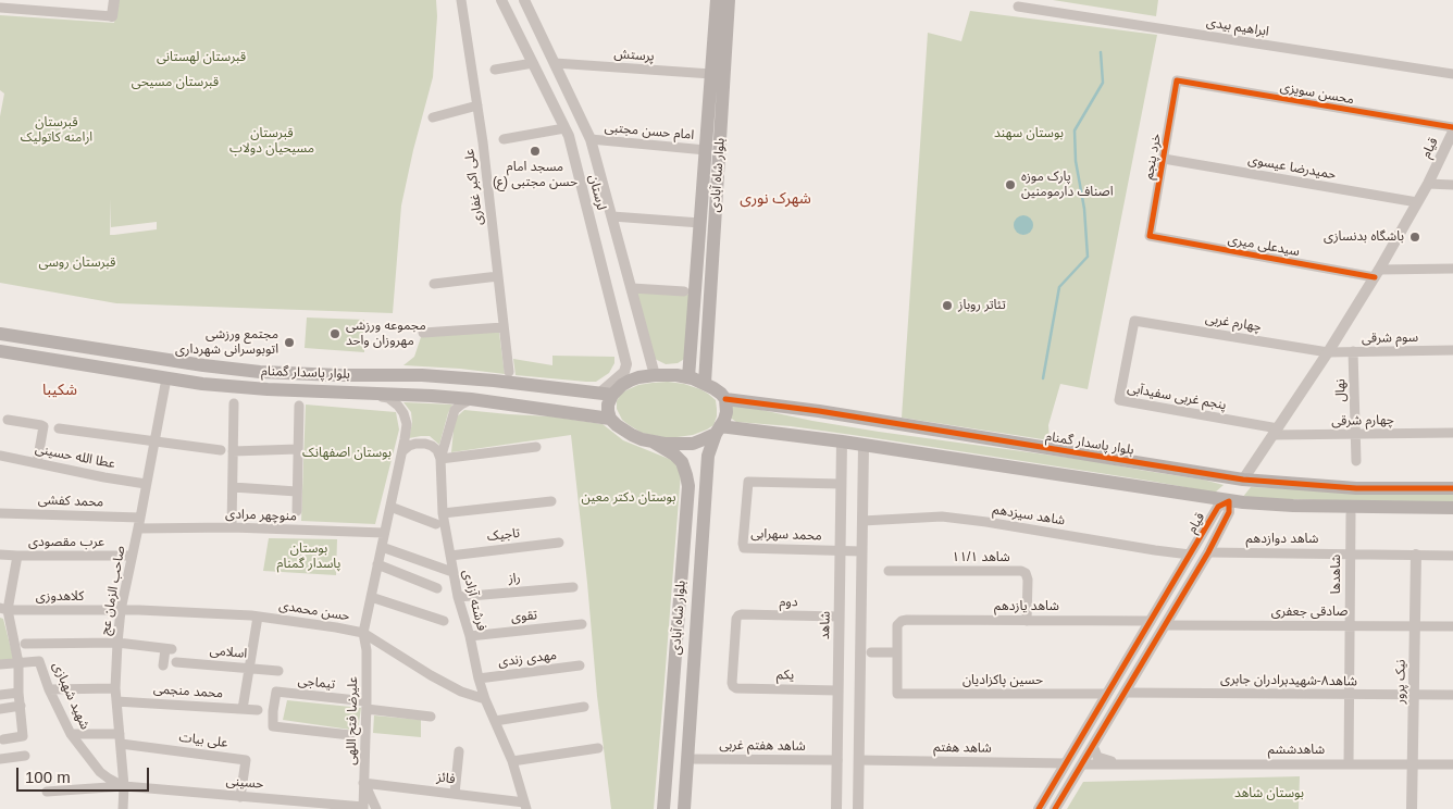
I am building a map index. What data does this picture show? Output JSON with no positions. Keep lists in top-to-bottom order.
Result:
{
  "streets": {
    "main road": ["بلوار شاه آبادی", "بلوار پاسدار گمنام"],
    "street": [
      "ابراهیم بیدی",
      "پرستش",
      "محسن سویزی",
      "امام حسن مجتبی",
      "قیام",
      "خرد پنجم",
      "حمیدرضا عیسوی",
      "علی اکبر غفاری",
      "لرستان",
      "سیدعلی میری",
      "چهارم غربی",
      "سوم شرقی",
      "نهال",
      "پنجم غربی سفیدآبی",
      "چهارم شرقی",
      "عطا الله حسینی",
      "محمد کفشی",
      "منوچهر مرادی",
      "شاهد سیزدهم",
      "تاجیک",
      "محمد سهرابی",
      "شاهد دوازدهم",
      "عرب مقصودی",
      "شاهد ۱۱/۱",
      "شاهدها",
      "راز",
      "صاحب الزمان عج",
      "کلاهدوزی",
      "فرشته آزادی",
      "دوم",
      "شاهد یازدهم",
      "حسن محمدی",
      "صادقی جعفری",
      "تقوی",
      "شاهد",
      "اسلامی",
      "مهدی زندی",
      "یکم",
      "حسین پاکزادیان",
      "شاهد۸-شهیدبرادران جابری",
      "نیک پرور",
      "تیماجی",
      "محمد منجمی",
      "شهید شهبازی",
      "علیرضا فتح‌ اللهی",
      "علی بیات",
      "شاهد هفتم غربی",
      "شاهد هفتم",
      "شاهدششم",
      "فائز",
      "حسینی"
    ]
  },
  "crossings": [
    ["پرستش", "بلوار شاه آبادی"],
    ["پرستش", "لرستان"],
    ["محسن سویزی", "خرد پنجم"],
    ["امام حسن مجتبی", "بلوار شاه آبادی"],
    ["امام حسن مجتبی", "لرستان"],
    ["قیام", "حمیدرضا عیسوی"],
    ["قیام", "سیدعلی میری"],
    ["قیام", "چهارم غربی"],
    ["قیام", "سوم شرقی"],
    ["قیام", "بلوار پاسدار گمنام"],
    ["قیام", "پنجم غربی سفیدآبی"],
    ["قیام", "چهارم شرقی"],
    ["قیام", "شاهد سیزدهم"],
    ["قیام", "شاهد دوازدهم"],
    ["قیام", "شاهد یازدهم"],
    ["قیام", "صادقی جعفری"],
    ["قیام", "حسین پاکزادیان"],
    ["قیام", "شاهد۸-شهیدبرادران جابری"],
    ["قیام", "شاهد هفتم"],
    ["قیام", "شاهدششم"],
    ["خرد پنجم", "حمیدرضا عیسوی"],
    ["خرد پنجم", "سیدعلی میری"],
    ["بلوار شاه آبادی", "لرستان"],
    ["بلوار شاه آبادی", "بلوار پاسدار گمنام"],
    ["بلوار شاه آبادی", "شاهد هفتم غربی"],
    ["لرستان", "بلوار پاسدار گمنام"],
    ["چهارم غربی", "سوم شرقی"],
    ["چهارم غربی", "پنجم غربی سفیدآبی"],
    ["سوم شرقی", "نهال"],
    ["بلوار پاسدار گمنام", "صاحب الزمان عج"],
    ["بلوار پاسدار گمنام", "فرشته آزادی"],
    ["بلوار پاسدار گمنام", "علیرضا فتح‌ اللهی"],
    ["نهال", "چهارم شرقی"],
    ["پنجم غربی سفیدآبی", "چهارم شرقی"],
    ["عطا الله حسینی", "صاحب الزمان عج"],
    ["محمد کفشی", "صاحب الزمان عج"],
    ["منوچهر مرادی", "صاحب الزمان عج"],
    ["منوچهر مرادی", "علیرضا فتح‌ اللهی"],
    ["تاجیک", "فرشته آزادی"],
    ["محمد سهرابی", "شاهد"],
    ["شاهد دوازدهم", "شاهدها"],
    ["شاهد دوازدهم", "نیک پرور"],
    ["عرب مقصودی", "صاحب الزمان عج"],
    ["شاهد ۱۱/۱", "شاهد یازدهم"],
    ["شاهدها", "صادقی جعفری"],
    ["شاهدها", "شاهد۸-شهیدبرادران جابری"],
    ["شاهدها", "شاهدششم"],
    ["راز", "فرشته آزادی"],
    ["صاحب الزمان عج", "کلاهدوزی"],
    ["صاحب الزمان عج", "حسن محمدی"],
    ["صاحب الزمان عج", "محمد منجمی"],
    ["صاحب الزمان عج", "شهید شهبازی"],
    ["صاحب الزمان عج", "علی بیات"],
    ["صاحب الزمان عج", "حسینی"],
    ["کلاهدوزی", "حسن محمدی"],
    ["فرشته آزادی", "حسن محمدی"],
    ["فرشته آزادی", "تقوی"],
    ["فرشته آزادی", "مهدی زندی"],
    ["فرشته آزادی", "فائز"],
    ["دوم", "شاهد"],
    ["دوم", "یکم"],
    ["شاهد یازدهم", "حسین پاکزادیان"],
    ["حسن محمدی", "علیرضا فتح‌ اللهی"],
    ["صادقی جعفری", "نیک پرور"],
    ["شاهد", "یکم"],
    ["شاهد", "شاهد هفتم غربی"],
    ["شاهد۸-شهیدبرادران جابری", "نیک پرور"],
    ["نیک پرور", "شاهدششم"],
    ["تیماجی", "علیرضا فتح‌ اللهی"],
    ["شهید شهبازی", "حسینی"],
    ["علیرضا فتح‌ اللهی", "فائز"],
    ["علیرضا فتح‌ اللهی", "حسینی"],
    ["علی بیات", "حسینی"]
  ],
  "districts": ["شهرک نوری", "شکیبا"],
  "parks": [
    "قبرستان لهستانی",
    "قبرستان مسیحی",
    "قبرستان ارامنه کاتولیک",
    "قبرستان مسیحیان دولاب",
    "بوستان سهند",
    "قبرستان روسی",
    "بوستان اصفهانک",
    "بوستان دکتر معین",
    "بوستان پاسدار گمنام",
    "بوستان شاهد"
  ],
  "places": [
    "مسجد امام حسن مجتبی (ع)",
    "پارک موزه اصناف دارمومنین",
    "باشگاه بدنسازی",
    "تئاتر روباز",
    "مجموعه ورزشی مهروزان واحد",
    "مجتمع ورزشی اتوبوسرانی شهرداری"
  ],
  "scale_bar": "100 m"
}
